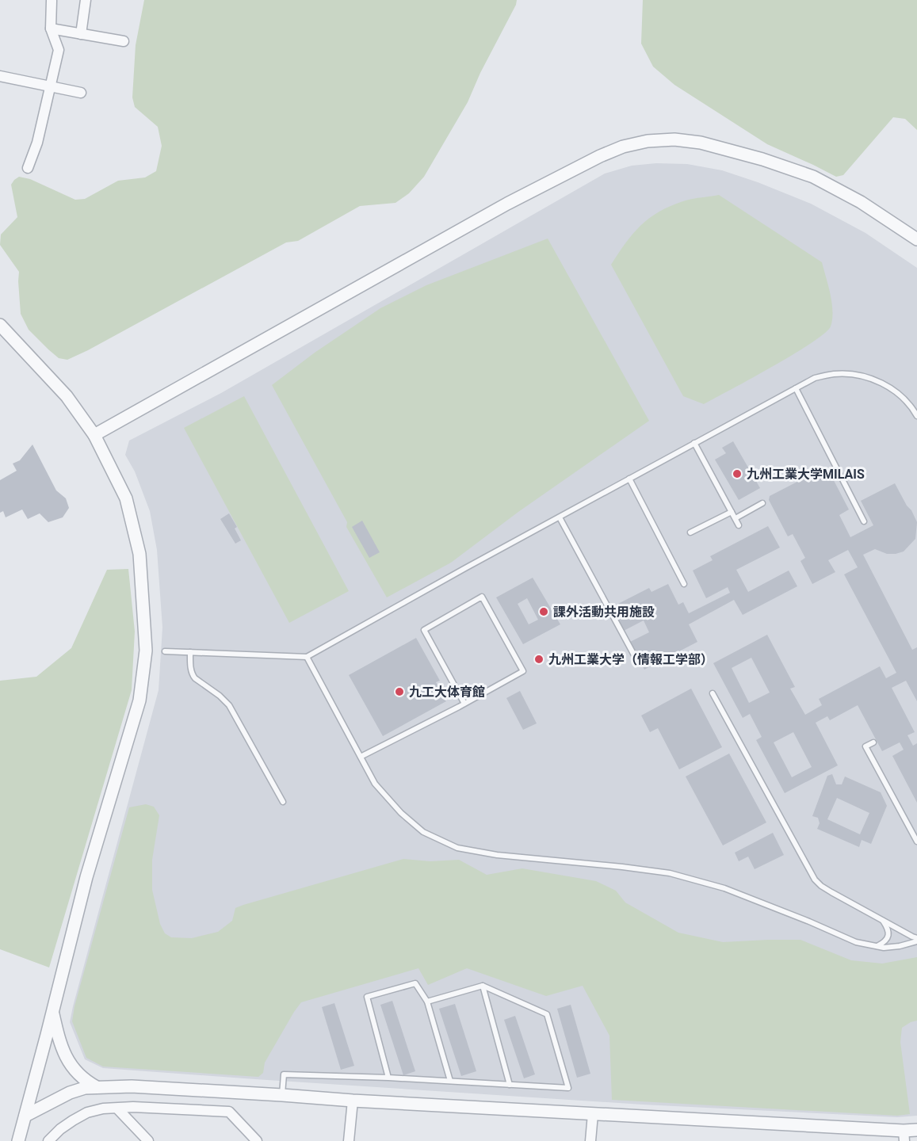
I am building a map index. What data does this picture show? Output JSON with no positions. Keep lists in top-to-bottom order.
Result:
{
  "places": [
    "九州工業大学MILAIS",
    "課外活動共用施設",
    "九州工業大学（情報工学部）",
    "九工大体育館"
  ]
}
